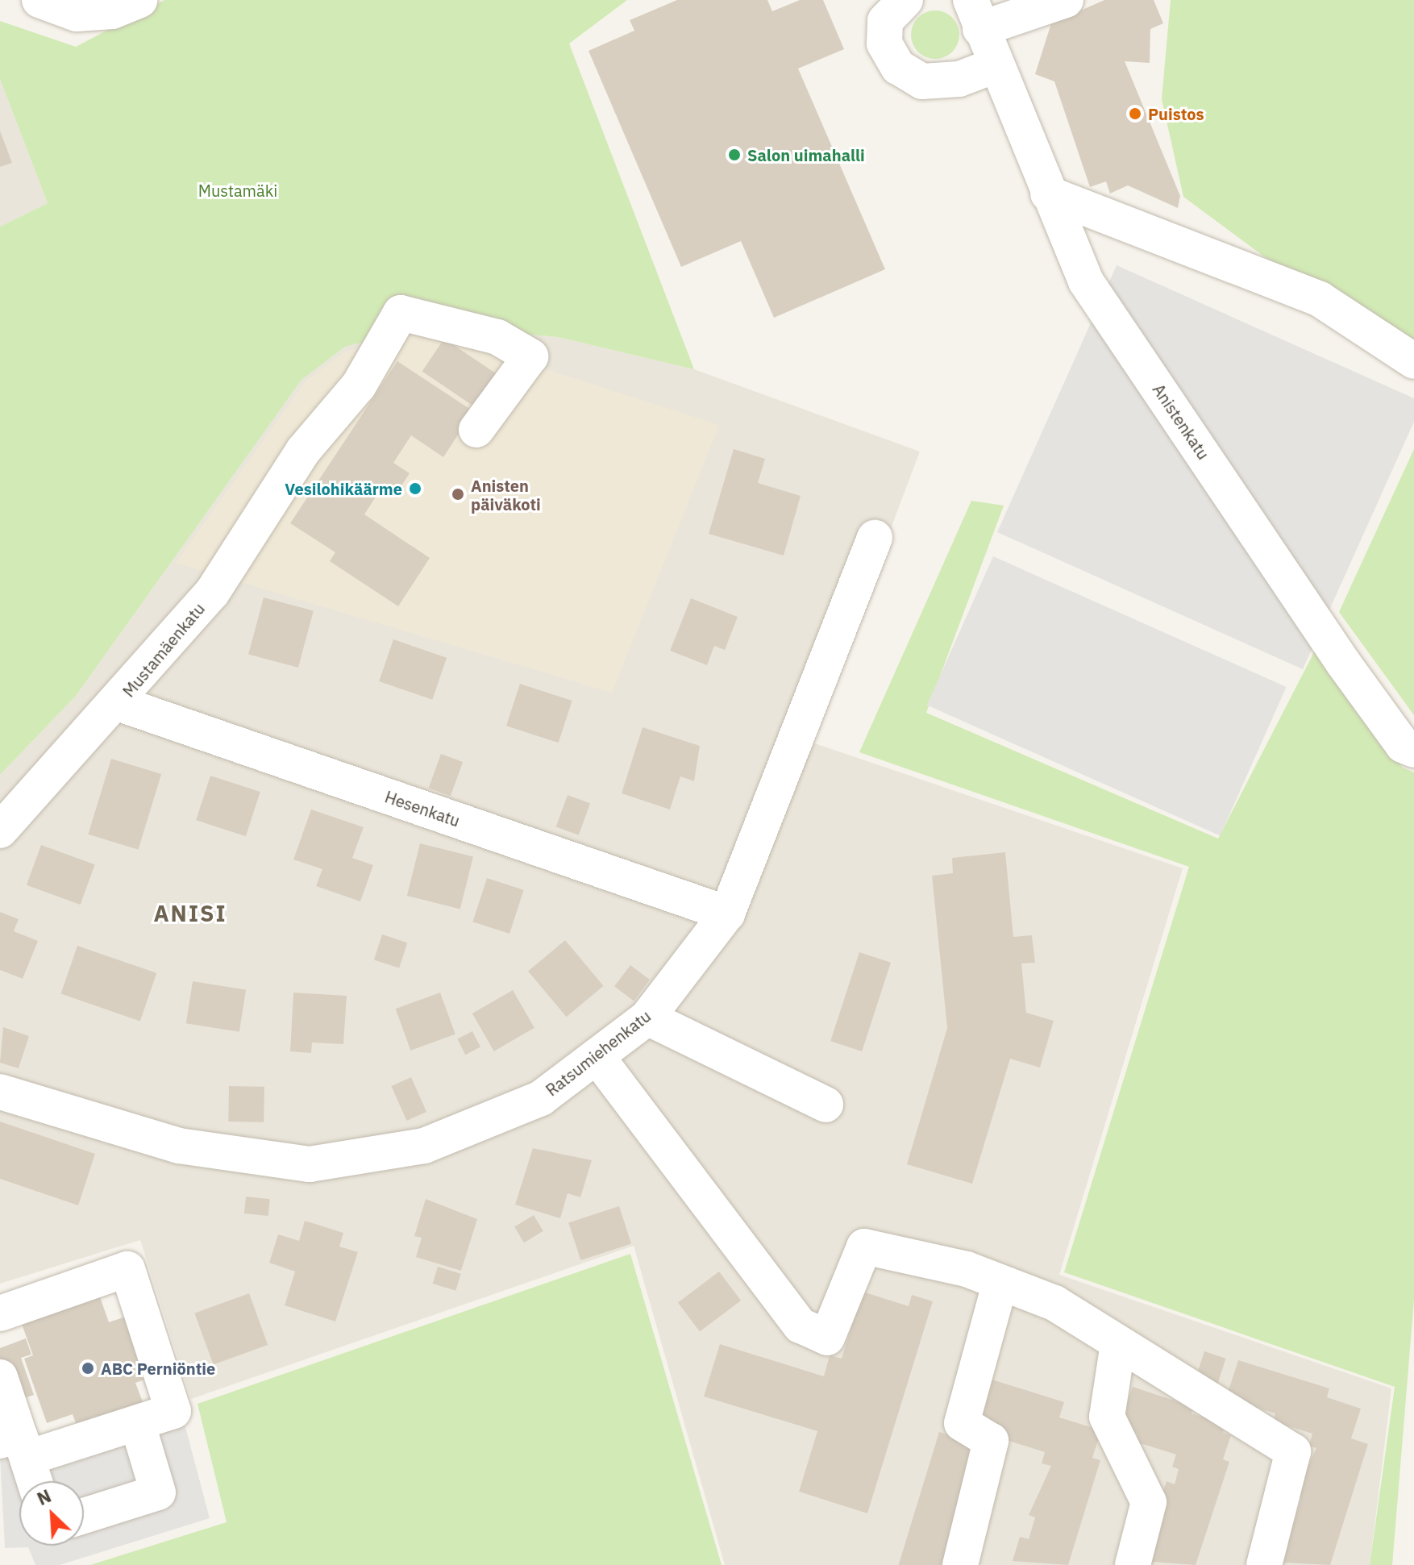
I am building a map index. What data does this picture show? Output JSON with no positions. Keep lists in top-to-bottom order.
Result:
{
  "streets": {
    "street": [
      "Anistenkatu",
      "Mustamäenkatu",
      "Hesenkatu",
      "Ratsumiehenkatu"
    ]
  },
  "crossings": [
    ["Mustamäenkatu", "Hesenkatu"],
    ["Hesenkatu", "Ratsumiehenkatu"]
  ],
  "districts": ["ANISI"],
  "parks": ["Mustamäki"],
  "places": [
    "Puistos",
    "Salon uimahalli",
    "Vesilohikäärme",
    "Anisten päiväkoti",
    "ABC Perniöntie"
  ],
  "north": "top left"
}
